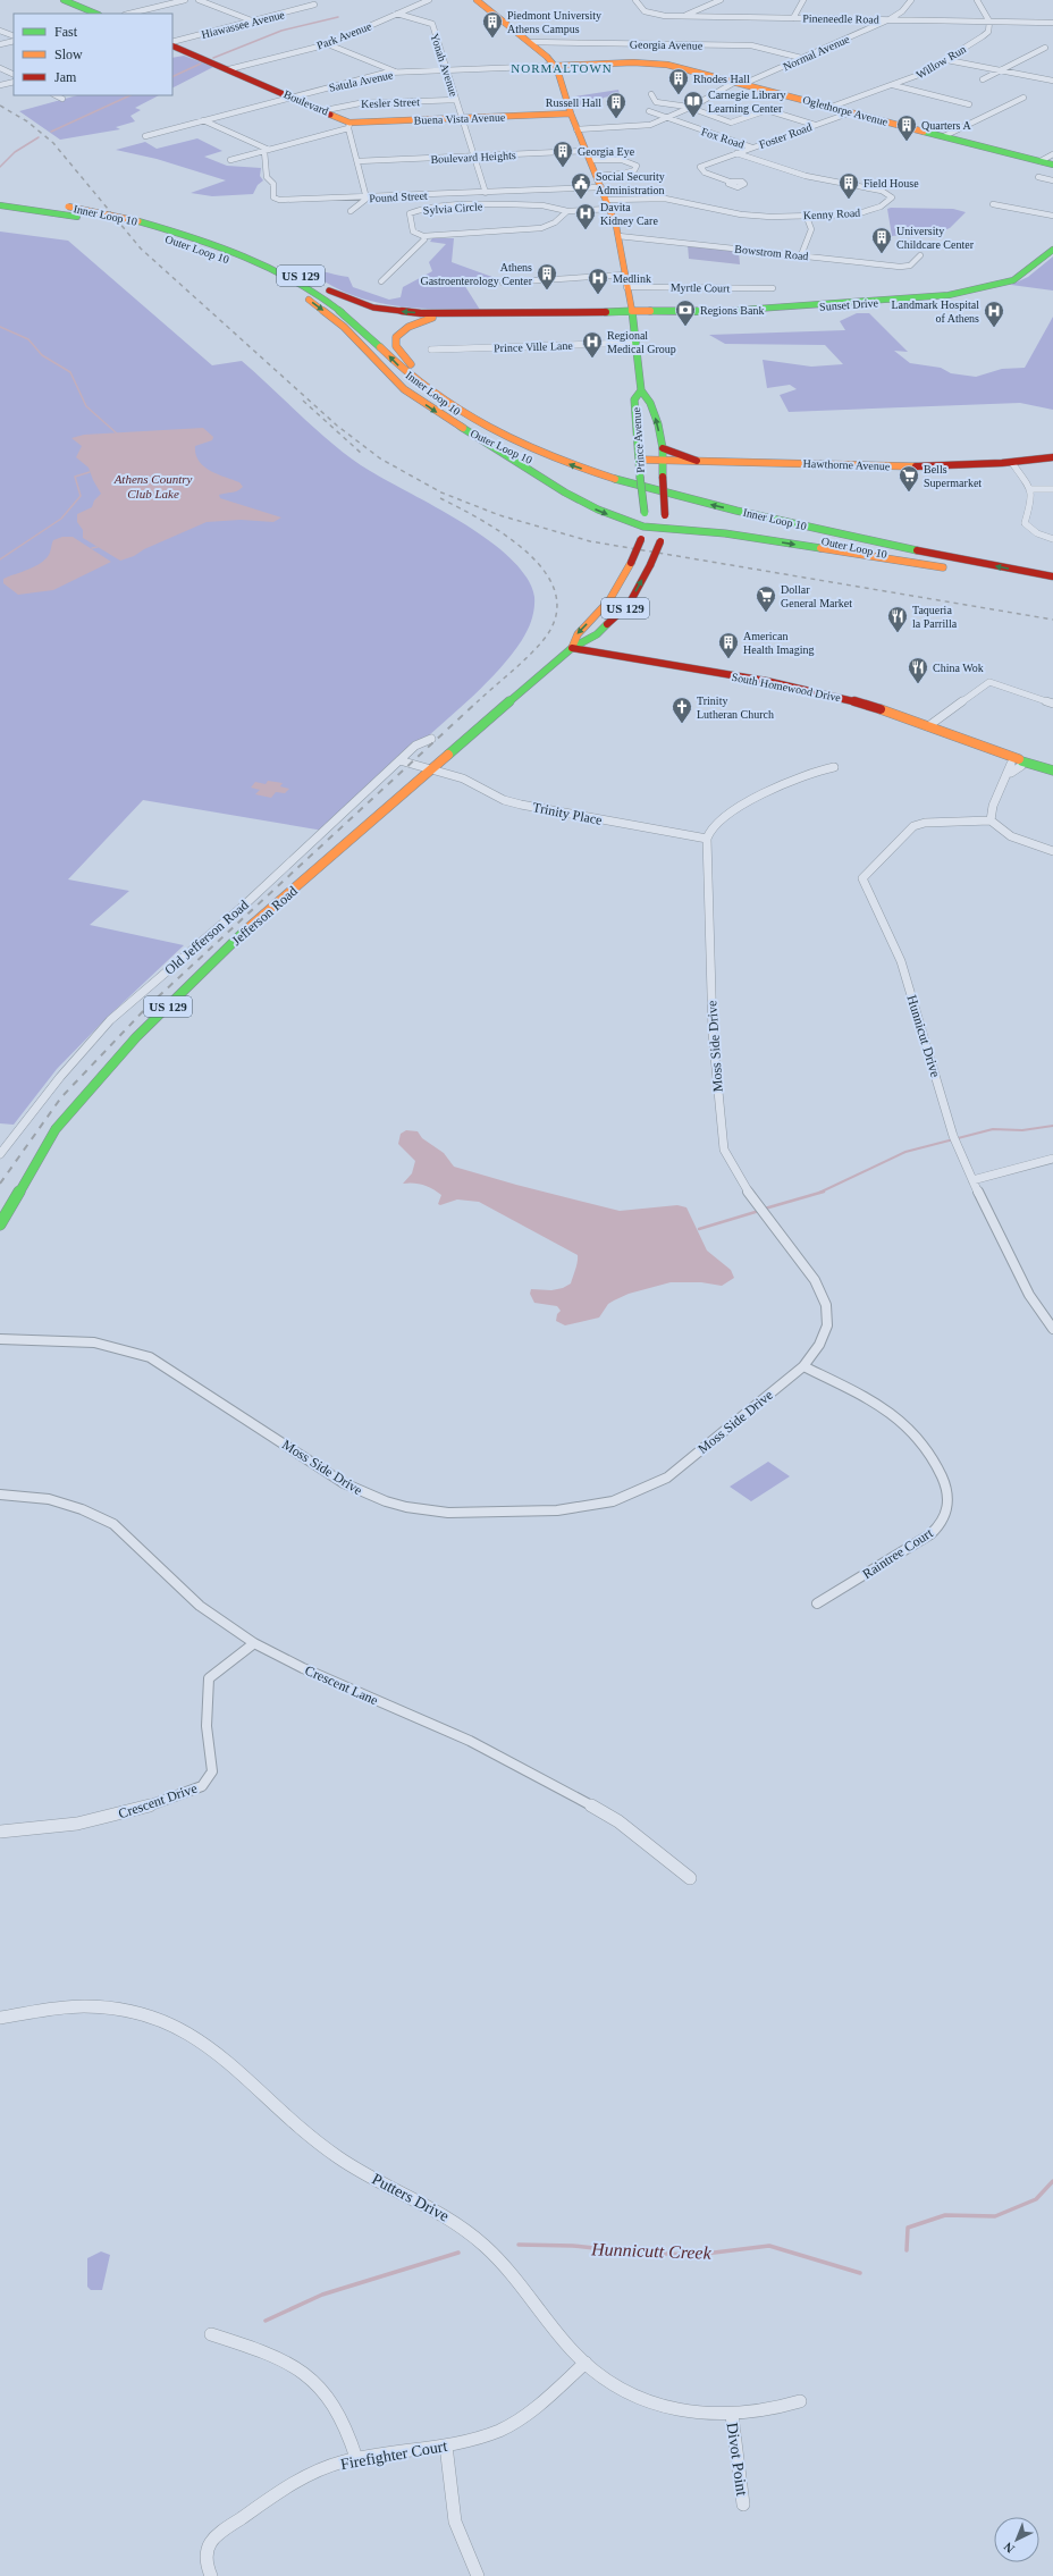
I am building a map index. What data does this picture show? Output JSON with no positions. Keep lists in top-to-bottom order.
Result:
{
  "streets": {
    "main road": [
      "Boulevard",
      "Oglethorpe Avenue",
      "Buena Vista Avenue",
      "Inner Loop 10",
      "Outer Loop 10",
      "US 129",
      "Sunset Drive",
      "Prince Avenue",
      "Hawthorne Avenue",
      "South Homewood Drive",
      "Jefferson Road"
    ],
    "street": [
      "Pineneedle Road",
      "Hiawassee Avenue",
      "Park Avenue",
      "Georgia Avenue",
      "Normal Avenue",
      "Willow Run",
      "Yonah Avenue",
      "Satula Avenue",
      "Kesler Street",
      "Foster Road",
      "Fox Road",
      "Boulevard Heights",
      "Pound Street",
      "Sylvia Circle",
      "Kenny Road",
      "Bowstrom Road",
      "Myrtle Court",
      "Prince Ville Lane",
      "Trinity Place",
      "Old Jefferson Road",
      "Hunnicut Drive",
      "Moss Side Drive",
      "Raintree Court",
      "Crescent Lane",
      "Crescent Drive",
      "Putters Drive",
      "Firefighter Court",
      "Divot Point"
    ]
  },
  "crossings": [
    ["Pineneedle Road", "Normal Avenue"],
    ["Pineneedle Road", "Willow Run"],
    ["Park Avenue", "Yonah Avenue"],
    ["Park Avenue", "Boulevard"],
    ["Georgia Avenue", "Normal Avenue"],
    ["Georgia Avenue", "Prince Avenue"],
    ["Normal Avenue", "Oglethorpe Avenue"],
    ["Normal Avenue", "Fox Road"],
    ["Normal Avenue", "Prince Avenue"],
    ["Willow Run", "Oglethorpe Avenue"],
    ["Yonah Avenue", "Satula Avenue"],
    ["Yonah Avenue", "Kesler Street"],
    ["Yonah Avenue", "Buena Vista Avenue"],
    ["Yonah Avenue", "Boulevard Heights"],
    ["Yonah Avenue", "Pound Street"],
    ["Satula Avenue", "Boulevard"],
    ["Satula Avenue", "Oglethorpe Avenue"],
    ["Satula Avenue", "Prince Avenue"],
    ["Boulevard", "Kesler Street"],
    ["Boulevard", "Buena Vista Avenue"],
    ["Oglethorpe Avenue", "Foster Road"],
    ["Oglethorpe Avenue", "Prince Avenue"],
    ["Buena Vista Avenue", "Pound Street"],
    ["Buena Vista Avenue", "Prince Avenue"],
    ["Foster Road", "Fox Road"],
    ["Foster Road", "Kenny Road"],
    ["Boulevard Heights", "Prince Avenue"],
    ["Pound Street", "Prince Avenue"],
    ["Sylvia Circle", "Kenny Road"],
    ["Sylvia Circle", "Prince Avenue"],
    ["Kenny Road", "Prince Avenue"],
    ["Inner Loop 10", "US 129"],
    ["Outer Loop 10", "US 129"],
    ["Bowstrom Road", "Prince Avenue"],
    ["US 129", "Sunset Drive"],
    ["US 129", "Prince Avenue"],
    ["US 129", "Jefferson Road"],
    ["Myrtle Court", "Prince Avenue"],
    ["Sunset Drive", "Prince Avenue"],
    ["Prince Ville Lane", "Prince Avenue"],
    ["Prince Avenue", "Hawthorne Avenue"],
    ["Prince Avenue", "Jefferson Road"],
    ["South Homewood Drive", "Jefferson Road"],
    ["Trinity Place", "Jefferson Road"],
    ["Trinity Place", "Old Jefferson Road"],
    ["Trinity Place", "Moss Side Drive"],
    ["Moss Side Drive", "Raintree Court"],
    ["Crescent Lane", "Crescent Drive"],
    ["Putters Drive", "Firefighter Court"],
    ["Putters Drive", "Divot Point"]
  ],
  "districts": ["NORMALTOWN"],
  "water": ["Athens Country Club Lake", "Hunnicutt Creek"],
  "places": {
    "building": [
      "Piedmont University Athens Campus",
      "Rhodes Hall",
      "Russell Hall",
      "Quarters A",
      "Georgia Eye",
      "Field House",
      "University Childcare Center",
      "Athens Gastroenterology Center",
      "American Health Imaging"
    ],
    "library": ["Carnegie Library Learning Center"],
    "public building": ["Social Security Administration"],
    "hospital": [
      "Davita Kidney Care",
      "Medlink",
      "Landmark Hospital of Athens",
      "Regional Medical Group"
    ],
    "bank": ["Regions Bank"],
    "supermarket": ["Bells Supermarket", "Dollar General Market"],
    "restaurant": ["Taqueria la Parrilla", "China Wok"],
    "church": ["Trinity Lutheran Church"]
  },
  "legend": ["Fast", "Slow", "Jam"],
  "north": "bottom left"
}
